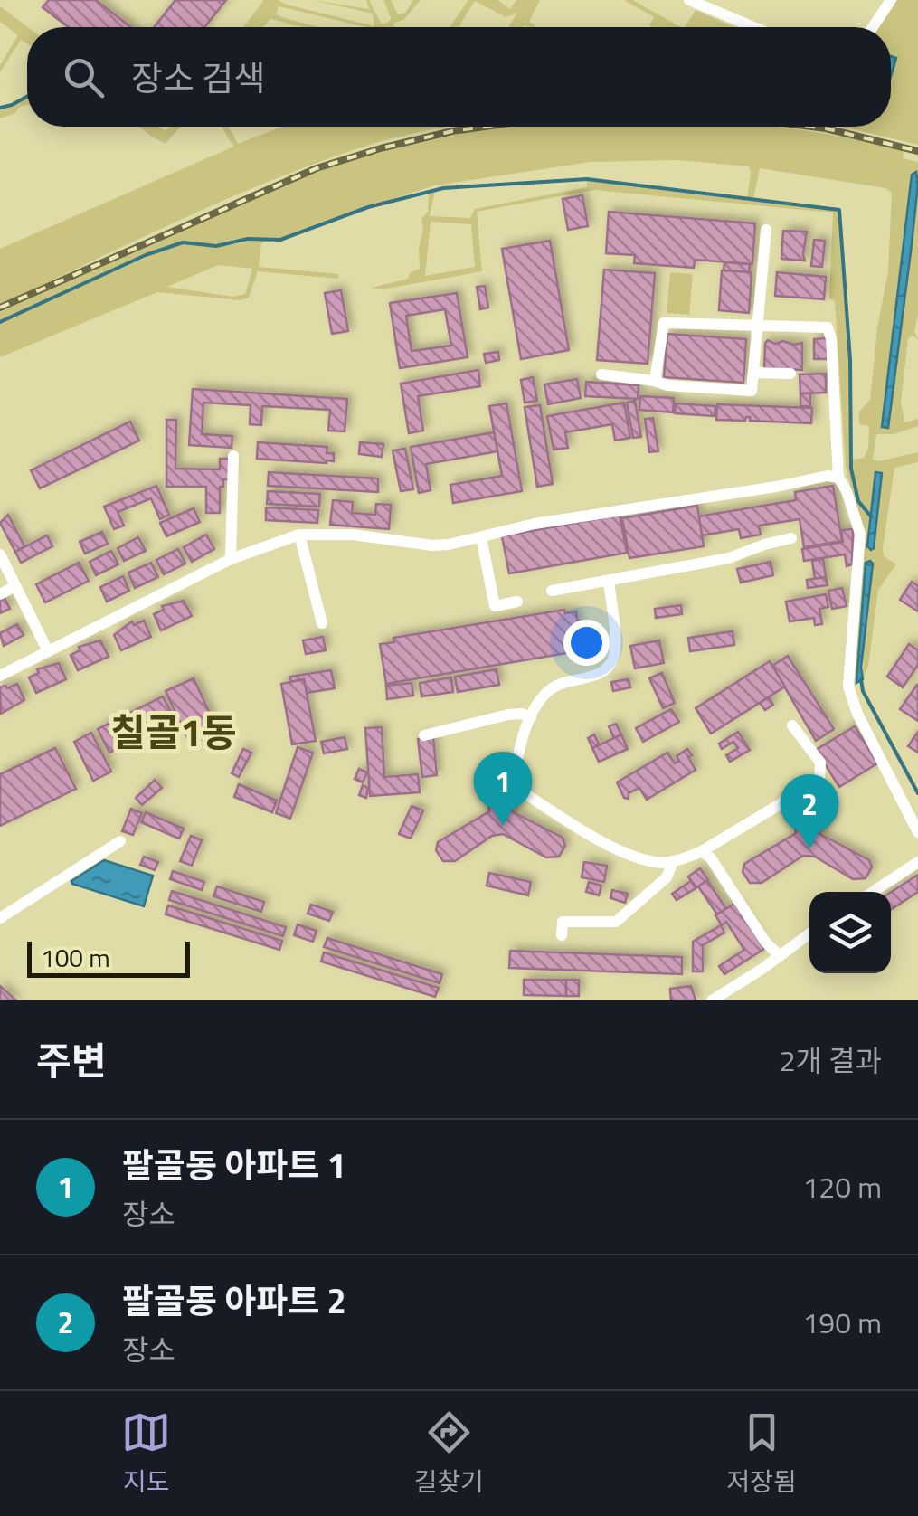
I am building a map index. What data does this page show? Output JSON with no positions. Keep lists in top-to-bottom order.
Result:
{
  "districts": ["칠골1동"],
  "scale_bar": "100 m",
  "page": {
    "search": "장소 검색",
    "pins": ["1", "2"],
    "scale": "100 m",
    "heading": ["주변", "2개 결과"],
    "list": [
      {
        "mark": "1",
        "name": "팔골동 아파트 1",
        "note": "장소",
        "value": "120 m"
      },
      {
        "mark": "2",
        "name": "팔골동 아파트 2",
        "note": "장소",
        "value": "190 m"
      }
    ],
    "nav": ["지도", "길찾기", "저장됨"]
  }
}
